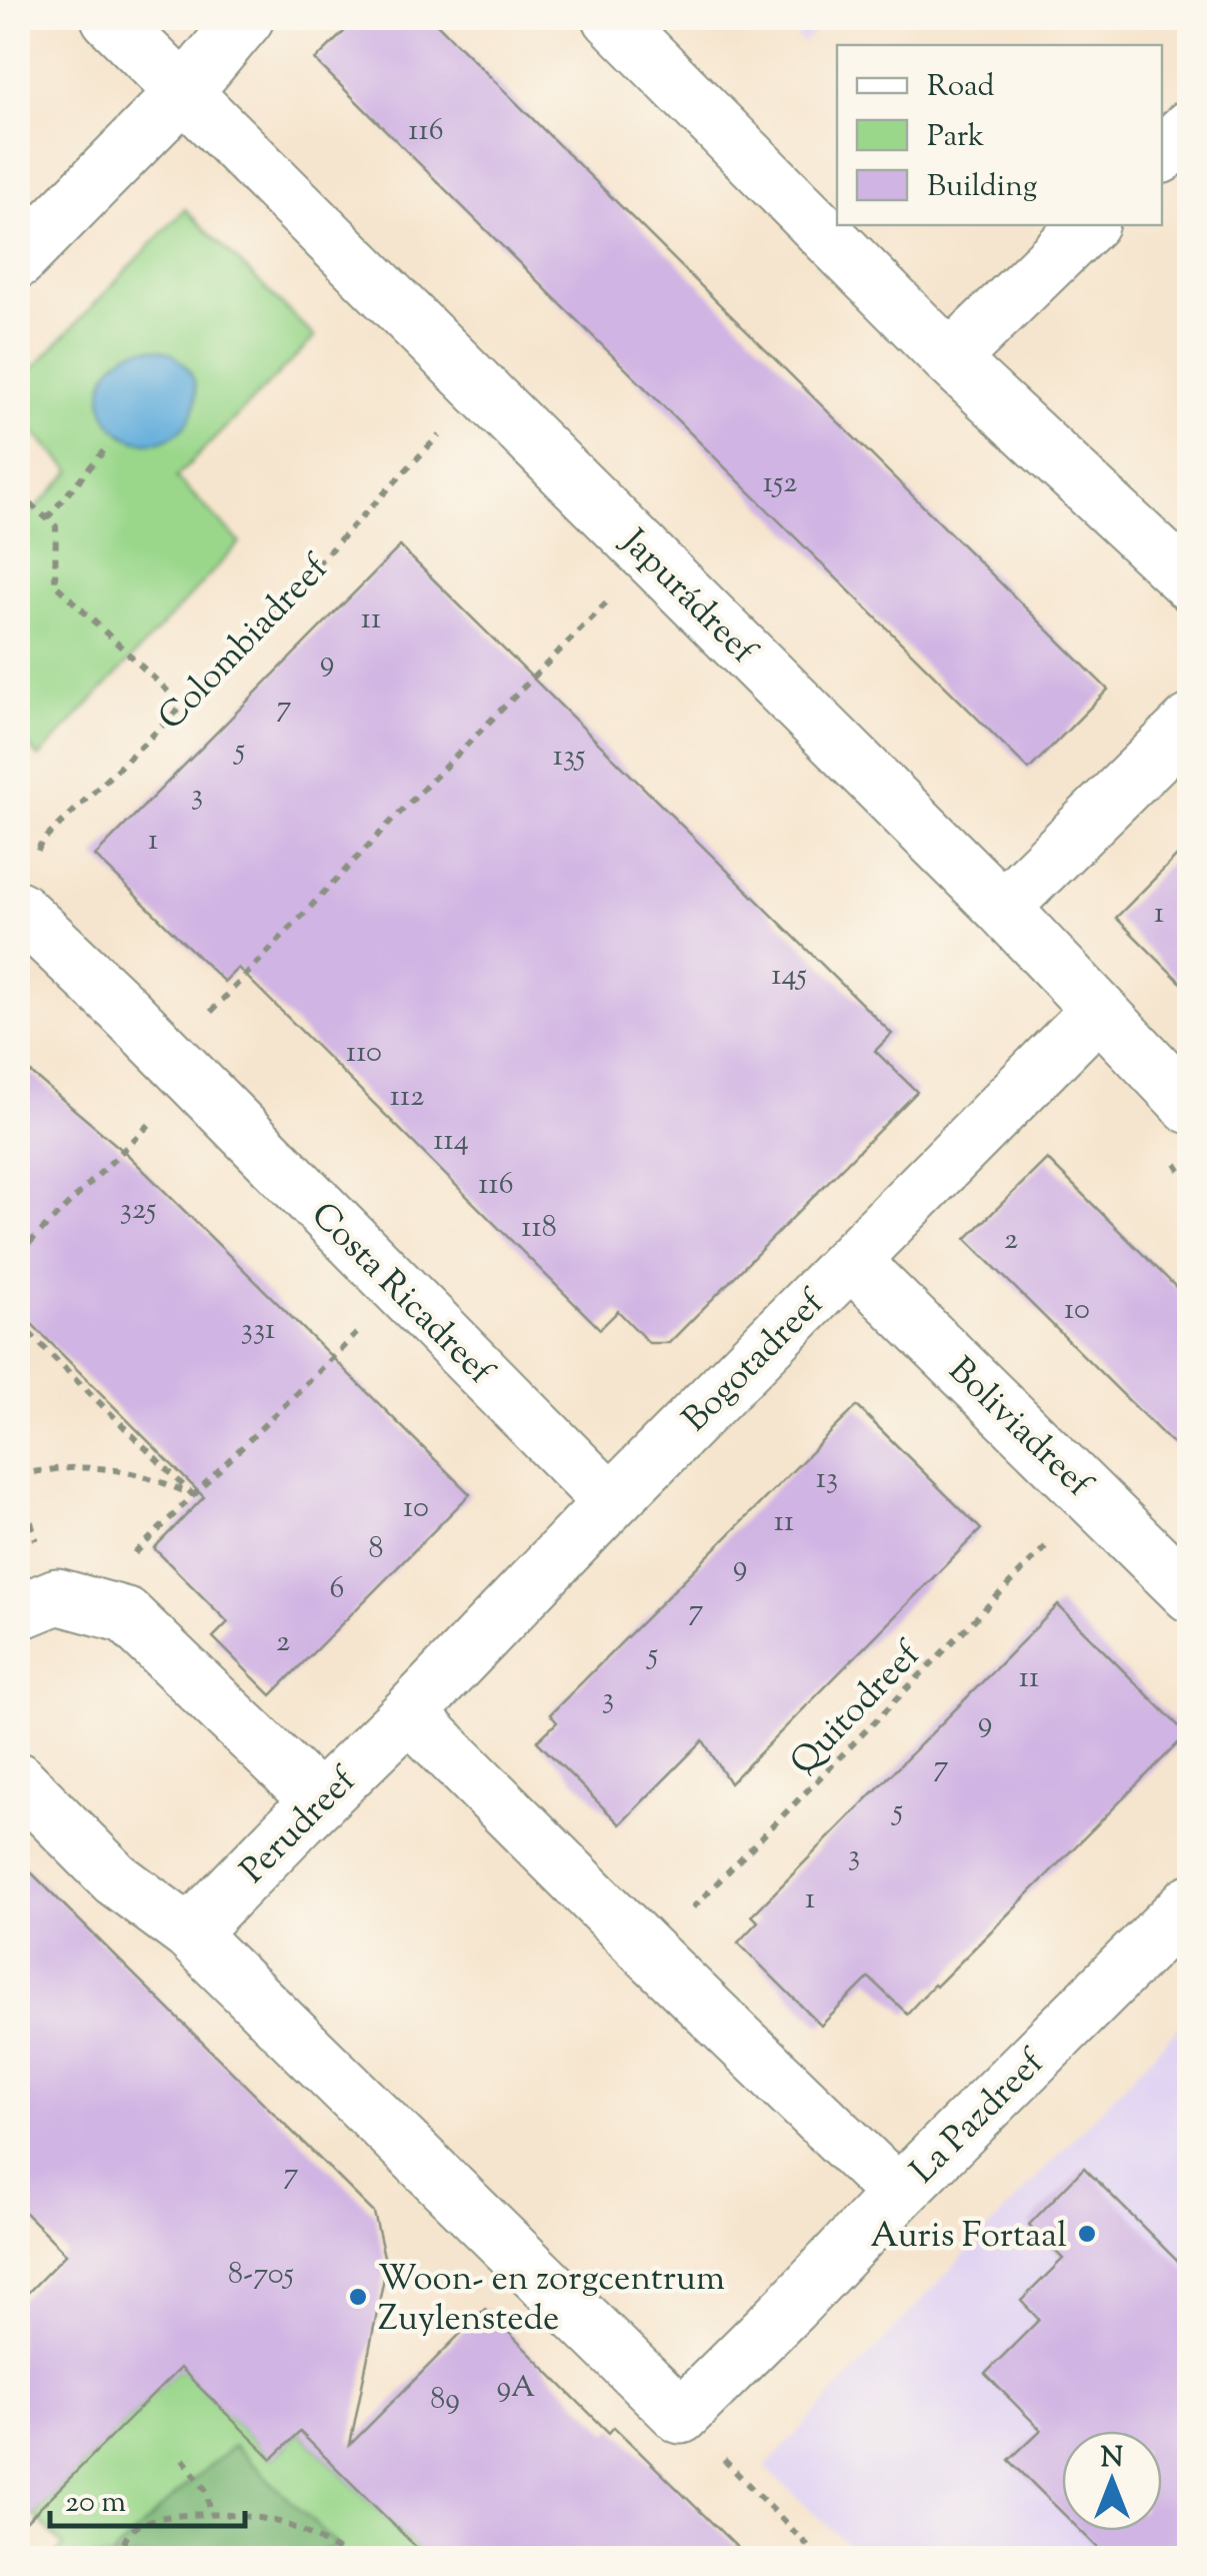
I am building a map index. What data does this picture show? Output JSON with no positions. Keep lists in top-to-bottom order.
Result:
{
  "streets": {
    "street": [
      "Japurádreef",
      "Costa Ricadreef",
      "Bogotadreef",
      "Boliviadreef",
      "Perudreef",
      "La Pazdreef"
    ],
    "path": ["Colombiadreef", "Quitodreef"]
  },
  "crossings": [
    ["Japurádreef", "Colombiadreef"],
    ["Japurádreef", "Bogotadreef"],
    ["Costa Ricadreef", "Bogotadreef"],
    ["Bogotadreef", "Boliviadreef"],
    ["Bogotadreef", "Perudreef"],
    ["Boliviadreef", "Quitodreef"]
  ],
  "places": ["Auris Fortaal", "Woon- en zorgcentrum Zuylenstede"],
  "house_numbers": [
    "116",
    "152",
    "11",
    "9",
    "7",
    "5",
    "135",
    "3",
    "1",
    "1",
    "145",
    "110",
    "112",
    "114",
    "116",
    "325",
    "118",
    "2",
    "10",
    "331",
    "13",
    "10",
    "11",
    "8",
    "9",
    "6",
    "7",
    "2",
    "5",
    "11",
    "3",
    "9",
    "7",
    "5",
    "3",
    "1",
    "7",
    "8-705",
    "9A",
    "89"
  ],
  "legend": ["Road", "Park", "Building"],
  "scale_bar": "20 m",
  "north": "top"
}
